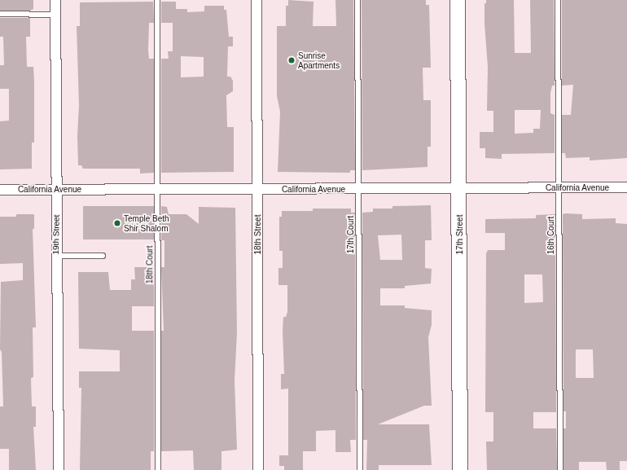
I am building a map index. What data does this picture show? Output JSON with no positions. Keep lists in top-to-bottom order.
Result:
{
  "streets": {
    "street": [
      "California Avenue",
      "19th Street",
      "18th Street",
      "17th Street"
    ],
    "lane": ["17th Court", "16th Court", "18th Court"]
  },
  "crossings": [
    ["California Avenue", "19th Street"],
    ["California Avenue", "18th Street"],
    ["California Avenue", "17th Court"],
    ["California Avenue", "17th Street"],
    ["California Avenue", "16th Court"],
    ["California Avenue", "18th Court"]
  ],
  "places": ["Sunrise Apartments", "Temple Beth Shir Shalom"]
}
